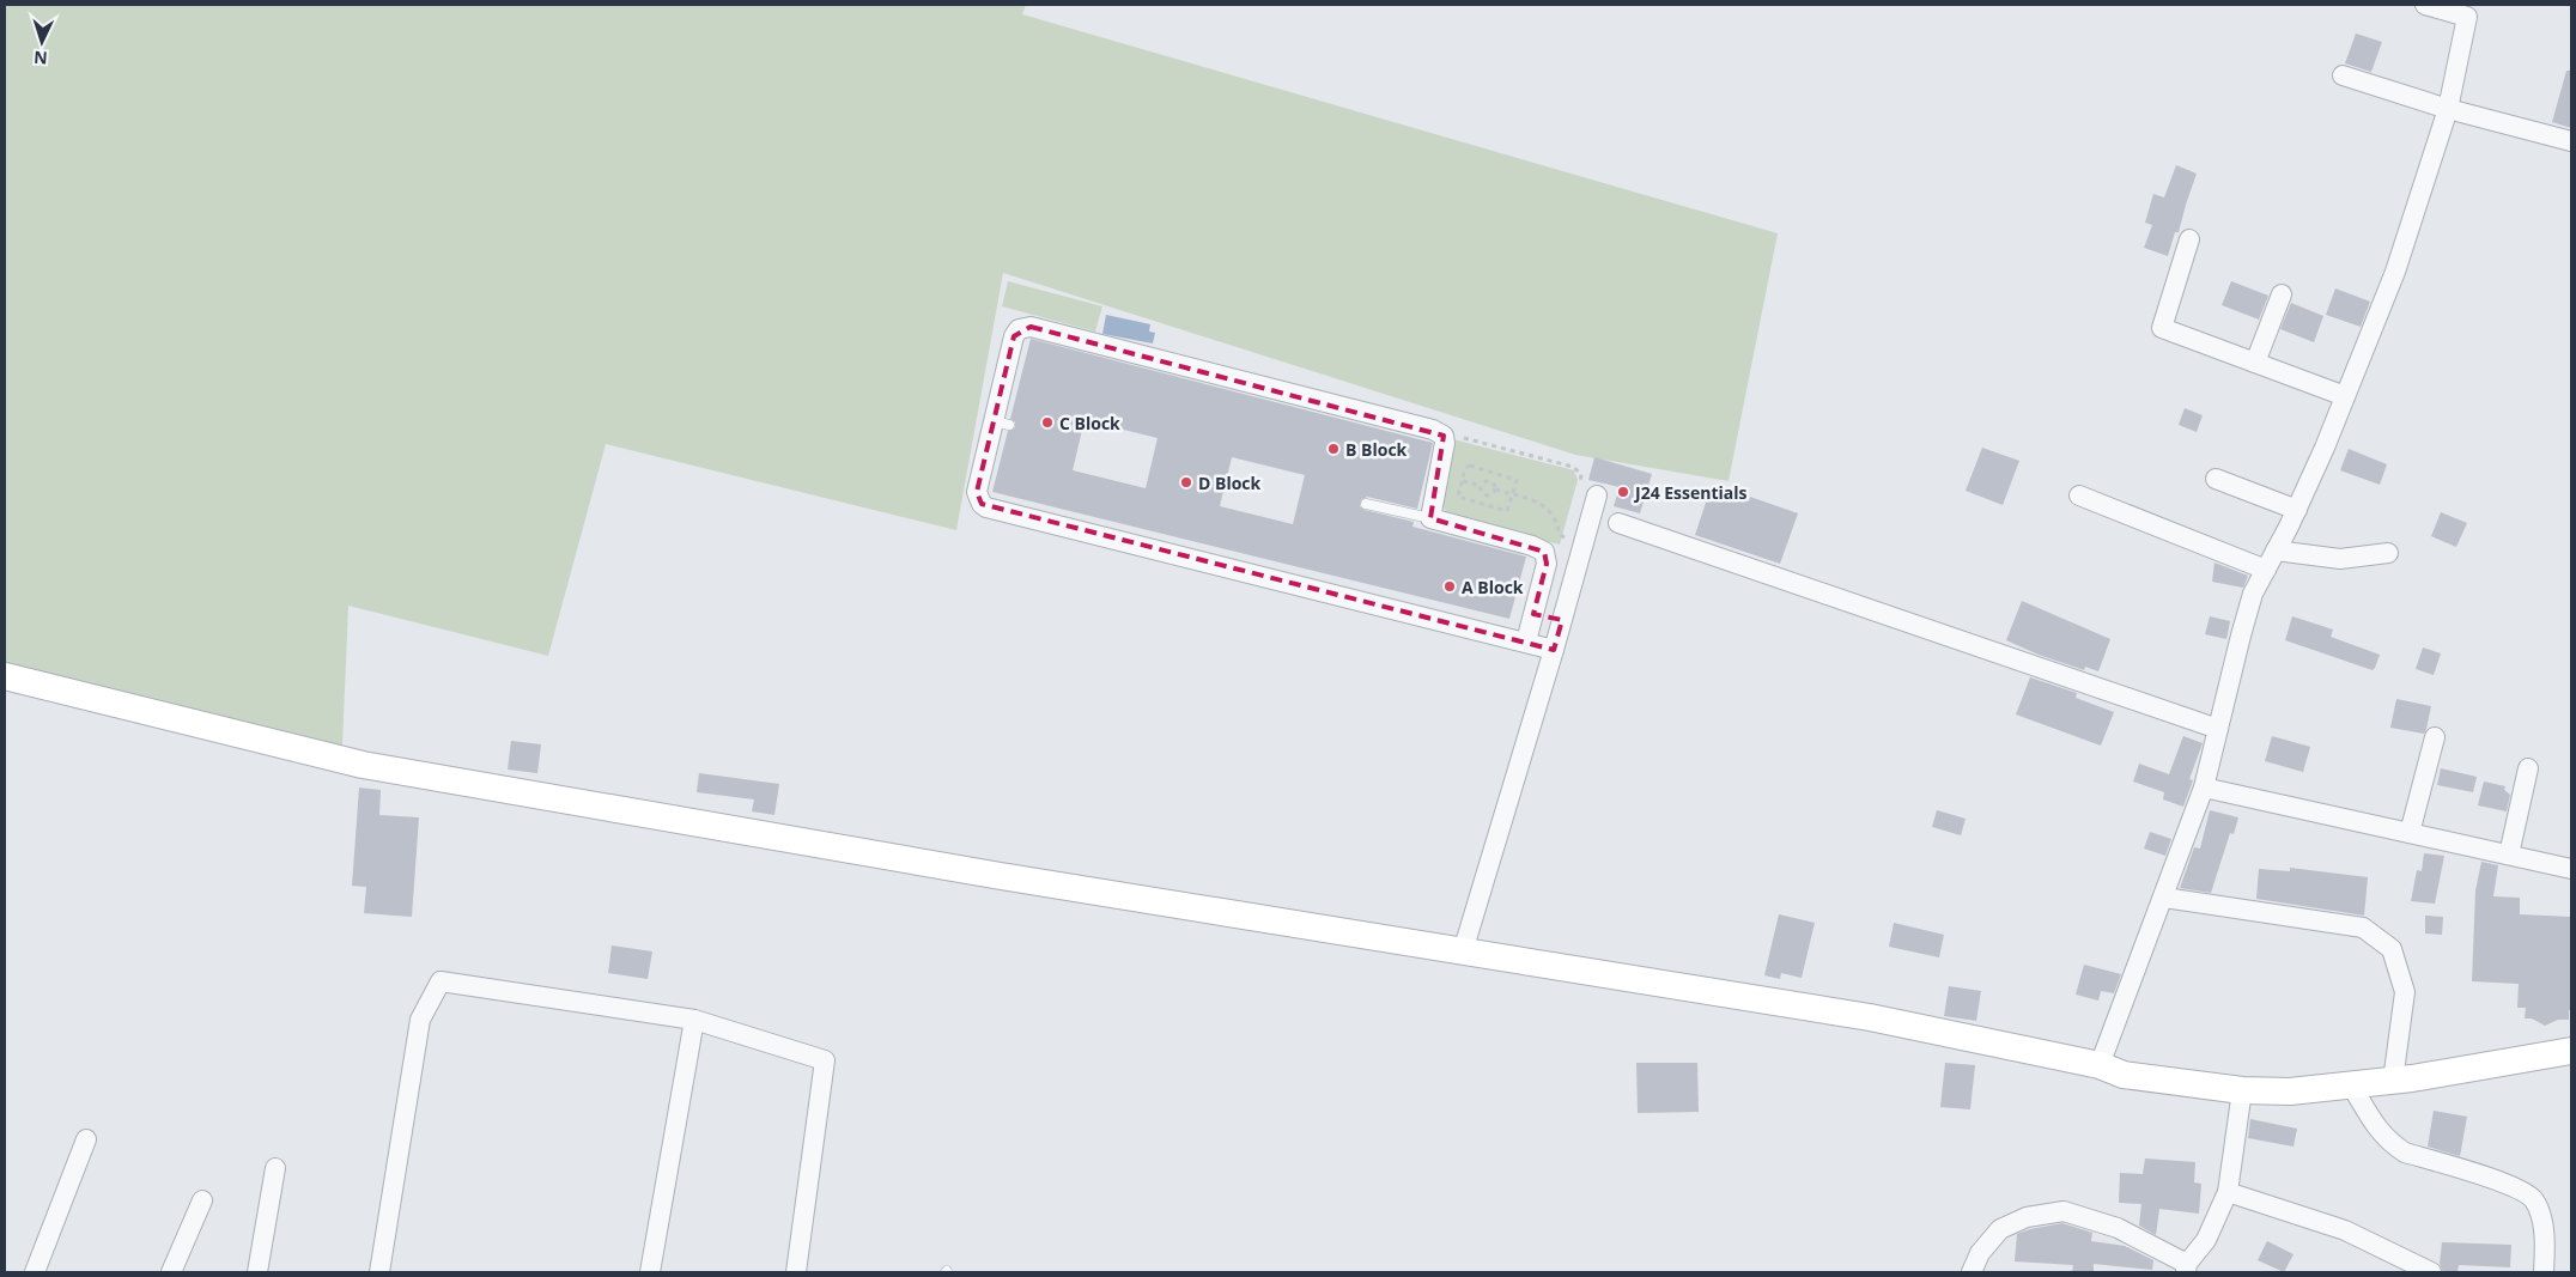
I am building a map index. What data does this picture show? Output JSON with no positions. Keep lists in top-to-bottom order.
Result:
{
  "places": [
    "C Block",
    "B Block",
    "D Block",
    "J24 Essentials",
    "A Block"
  ],
  "north": "bottom"
}
